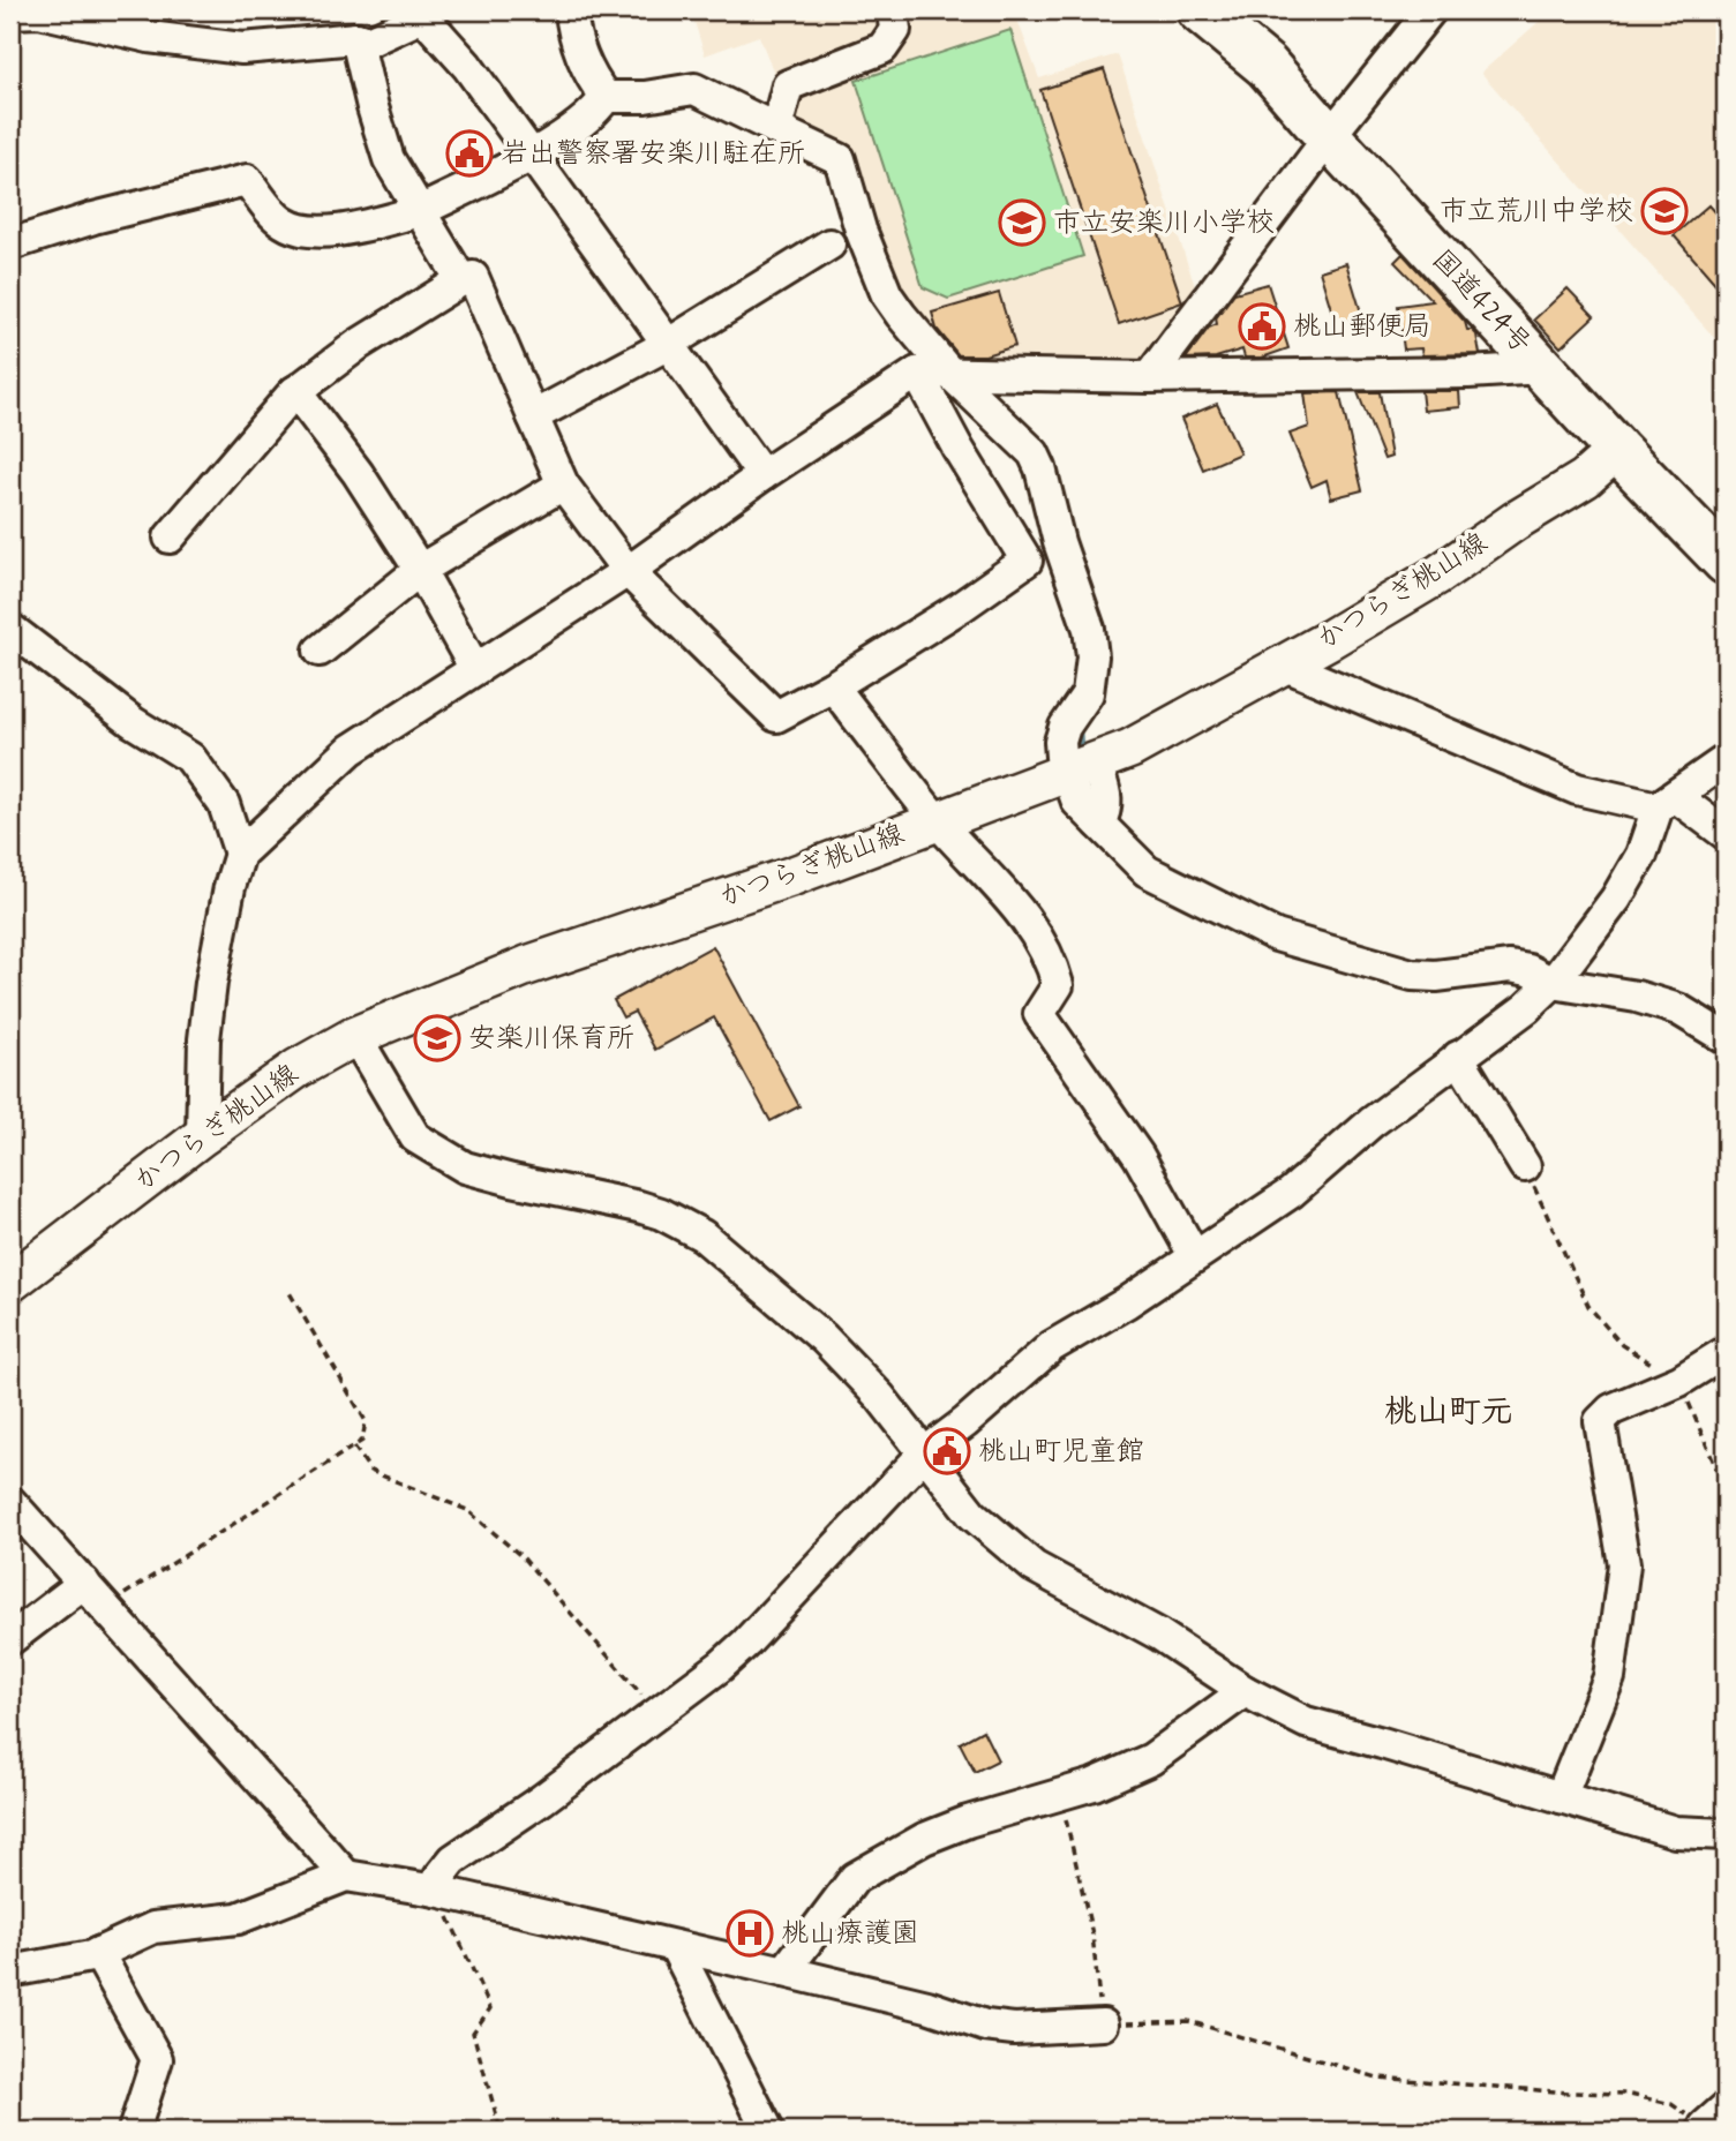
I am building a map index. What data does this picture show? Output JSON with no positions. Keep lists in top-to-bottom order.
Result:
{
  "streets": {
    "highway": ["国道424号"],
    "main road": ["かつらぎ桃山線"]
  },
  "crossings": [
    ["国道424号", "かつらぎ桃山線"]
  ],
  "districts": ["桃山町元"],
  "places": {
    "public building": ["岩出警察署安楽川駐在所", "桃山郵便局", "桃山町児童館"],
    "school or university": ["市立荒川中学校", "市立安楽川小学校", "安楽川保育所"],
    "hospital": ["桃山療護園"]
  }
}
